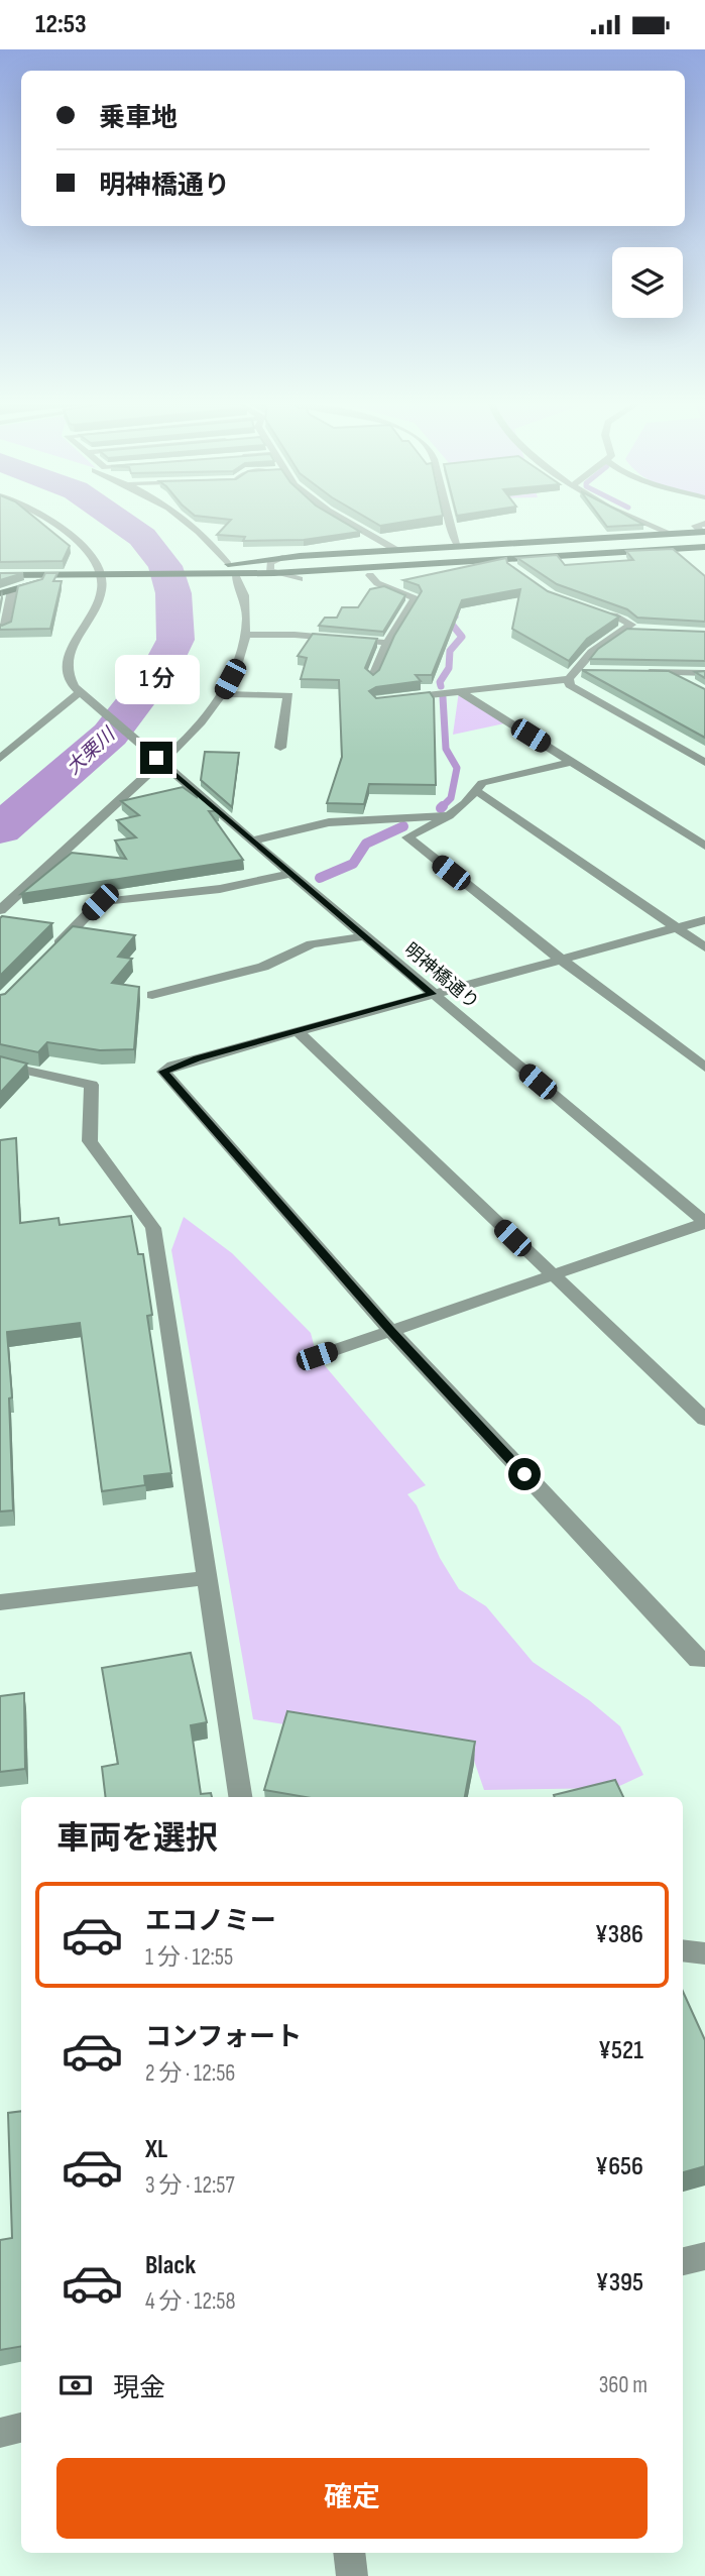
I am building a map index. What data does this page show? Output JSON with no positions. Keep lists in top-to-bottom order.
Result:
{
  "streets": {
    "street": ["明神橋通り"]
  },
  "water": ["大栗川"],
  "page": {
    "status": "12:53",
    "banner": ["乗車地", "明神橋通り"],
    "bubble": "1 分",
    "heading": "車両を選択",
    "list": [
      {
        "name": "エコノミー",
        "note": "1 分 · 12:55",
        "value": "¥386"
      },
      {
        "name": "コンフォート",
        "note": "2 分 · 12:56",
        "value": "¥521"
      },
      {
        "name": "XL",
        "note": "3 分 · 12:57",
        "value": "¥656"
      },
      {
        "name": "Black",
        "note": "4 分 · 12:58",
        "value": "¥395"
      }
    ],
    "pay": ["現金", "360 m"],
    "buttons": "確定"
  }
}
